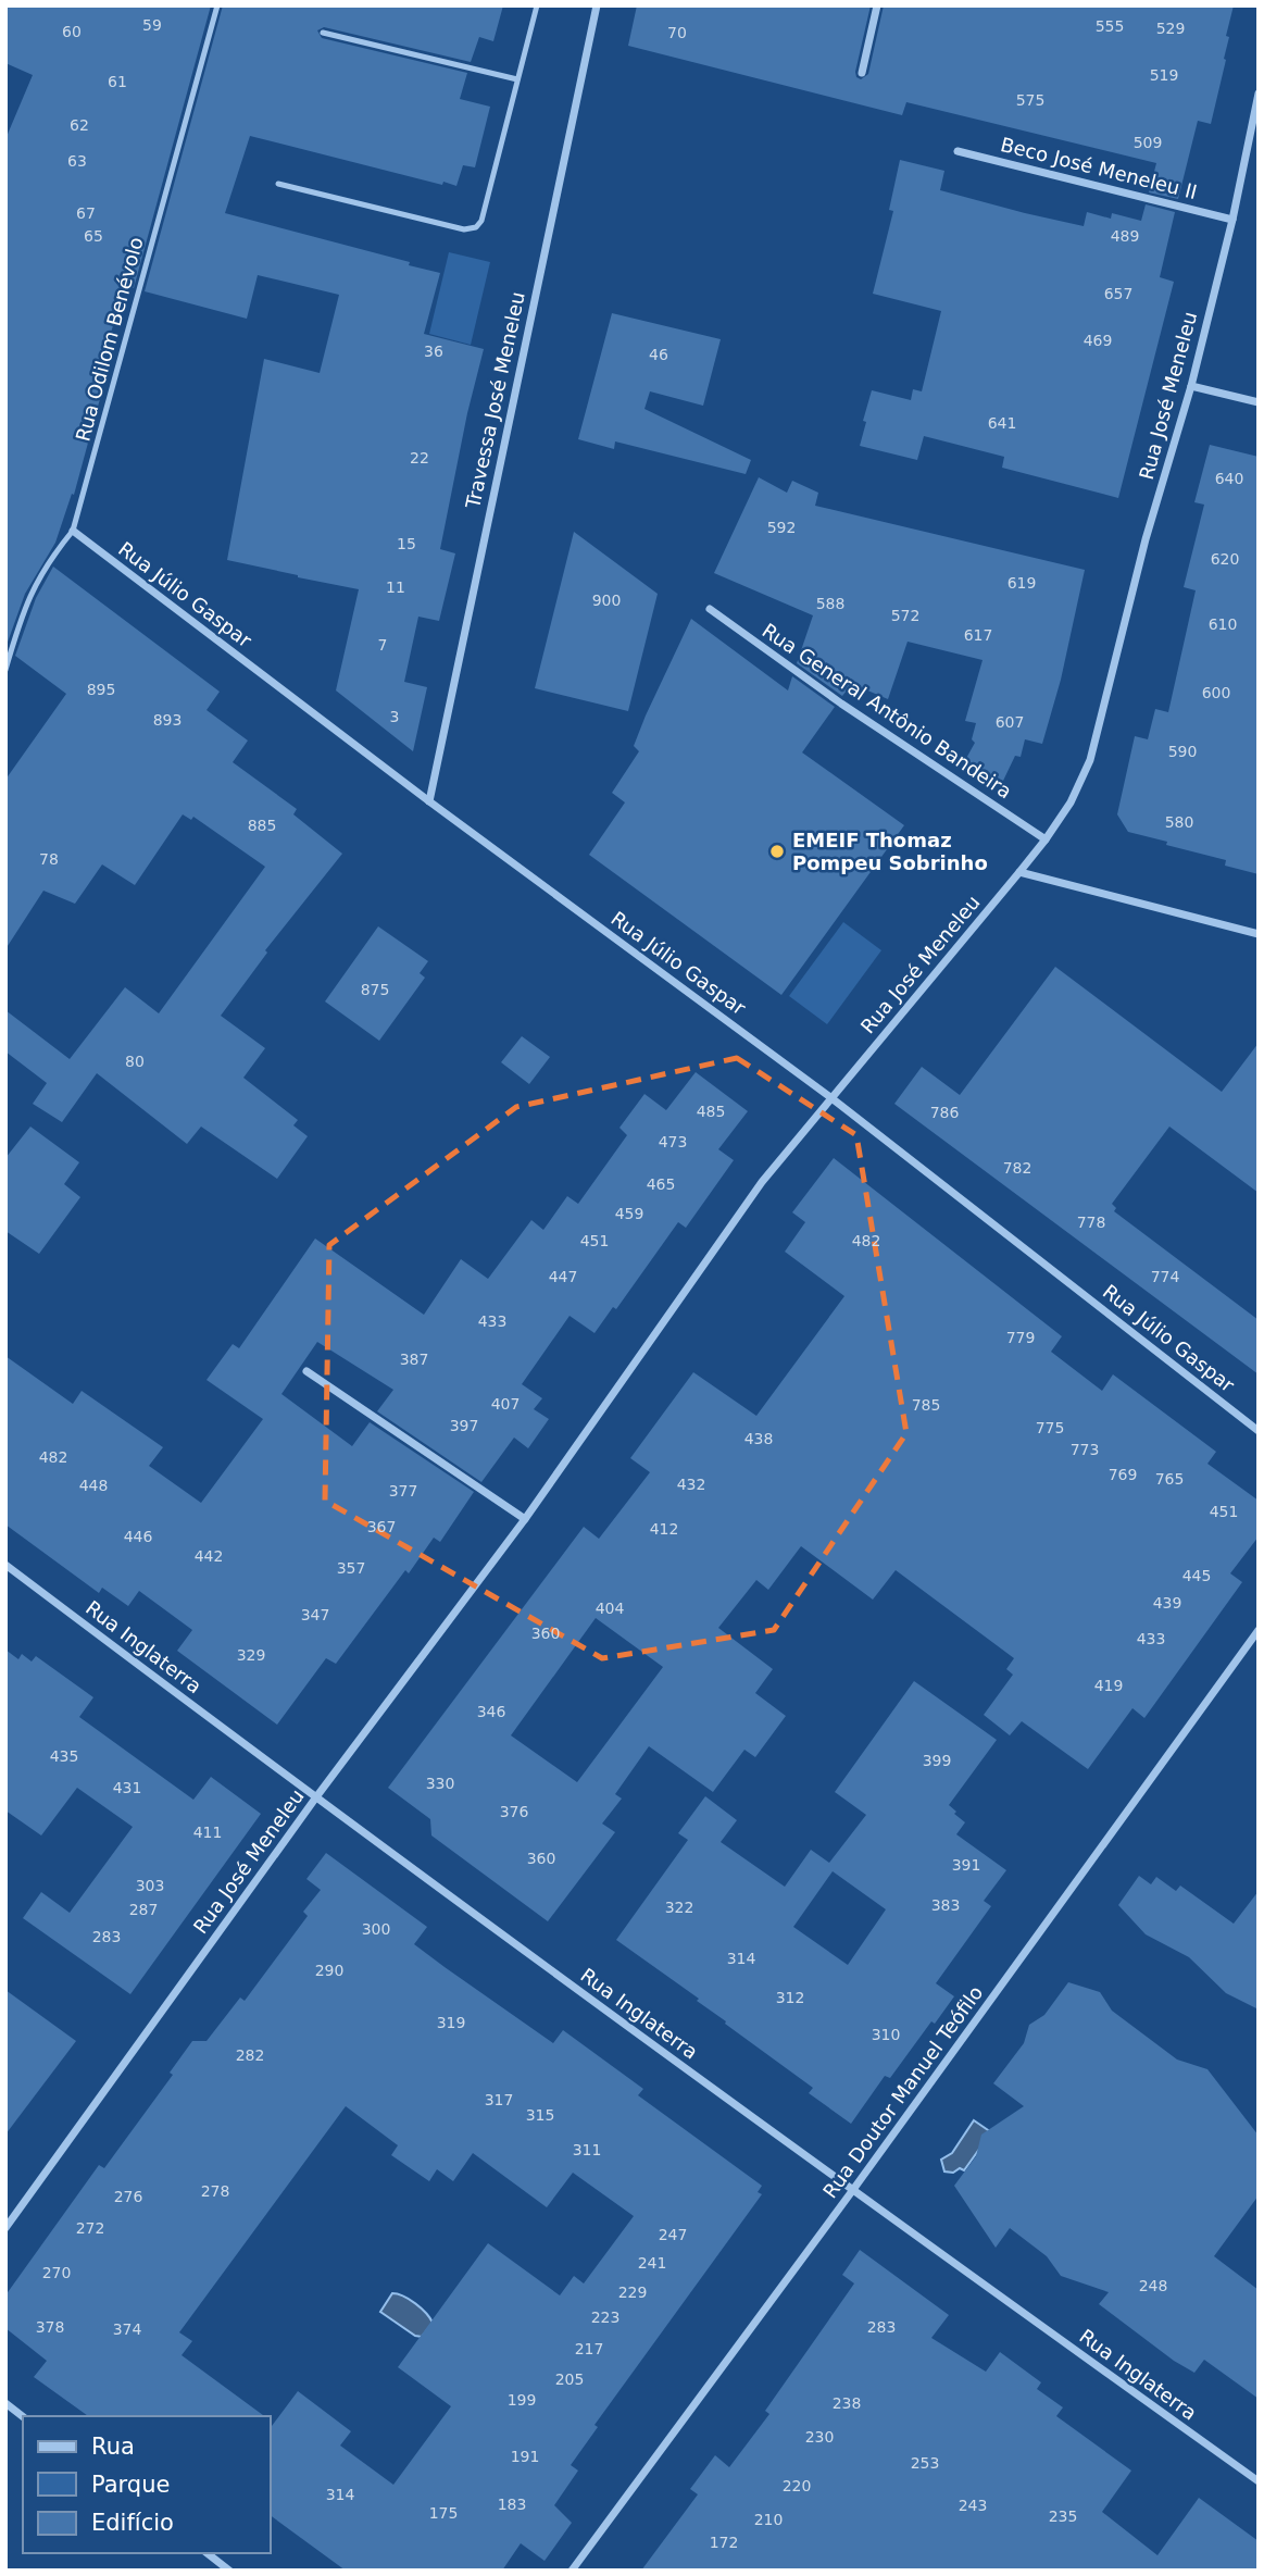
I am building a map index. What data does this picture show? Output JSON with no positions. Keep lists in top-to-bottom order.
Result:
{
  "streets": {
    "street": [
      "Beco José Meneleu II",
      "Rua José Meneleu",
      "Travessa José Meneleu",
      "Rua Júlio Gaspar",
      "Rua General Antônio Bandeira",
      "Rua Inglaterra",
      "Rua Doutor Manuel Teófilo"
    ],
    "lane": ["Rua Odilom Benévolo"]
  },
  "crossings": [
    ["Beco José Meneleu II", "Rua José Meneleu"],
    ["Rua Odilom Benévolo", "Rua Júlio Gaspar"],
    ["Rua José Meneleu", "Rua Júlio Gaspar"],
    ["Rua José Meneleu", "Rua General Antônio Bandeira"],
    ["Rua José Meneleu", "Rua Inglaterra"],
    ["Travessa José Meneleu", "Rua Júlio Gaspar"],
    ["Rua Inglaterra", "Rua Doutor Manuel Teófilo"]
  ],
  "places": ["EMEIF Thomaz Pompeu Sobrinho"],
  "house_numbers": [
    "59",
    "555",
    "529",
    "60",
    "70",
    "519",
    "61",
    "575",
    "62",
    "509",
    "63",
    "67",
    "65",
    "489",
    "657",
    "469",
    "36",
    "46",
    "641",
    "22",
    "640",
    "592",
    "15",
    "620",
    "619",
    "11",
    "900",
    "588",
    "572",
    "610",
    "617",
    "7",
    "895",
    "600",
    "3",
    "893",
    "607",
    "590",
    "580",
    "885",
    "78",
    "875",
    "80",
    "485",
    "786",
    "473",
    "782",
    "465",
    "459",
    "778",
    "451",
    "482",
    "447",
    "774",
    "433",
    "779",
    "387",
    "407",
    "785",
    "397",
    "775",
    "438",
    "773",
    "482",
    "769",
    "765",
    "432",
    "448",
    "377",
    "451",
    "367",
    "412",
    "446",
    "442",
    "357",
    "445",
    "439",
    "404",
    "347",
    "360",
    "433",
    "329",
    "419",
    "346",
    "435",
    "399",
    "330",
    "431",
    "376",
    "411",
    "360",
    "391",
    "303",
    "383",
    "322",
    "287",
    "300",
    "283",
    "314",
    "290",
    "312",
    "319",
    "310",
    "282",
    "317",
    "315",
    "311",
    "278",
    "276",
    "272",
    "247",
    "241",
    "270",
    "248",
    "229",
    "223",
    "378",
    "283",
    "374",
    "217",
    "205",
    "199",
    "238",
    "230",
    "191",
    "253",
    "220",
    "314",
    "183",
    "243",
    "175",
    "235",
    "210",
    "172"
  ],
  "legend": ["Rua", "Parque", "Edifício"]
}
